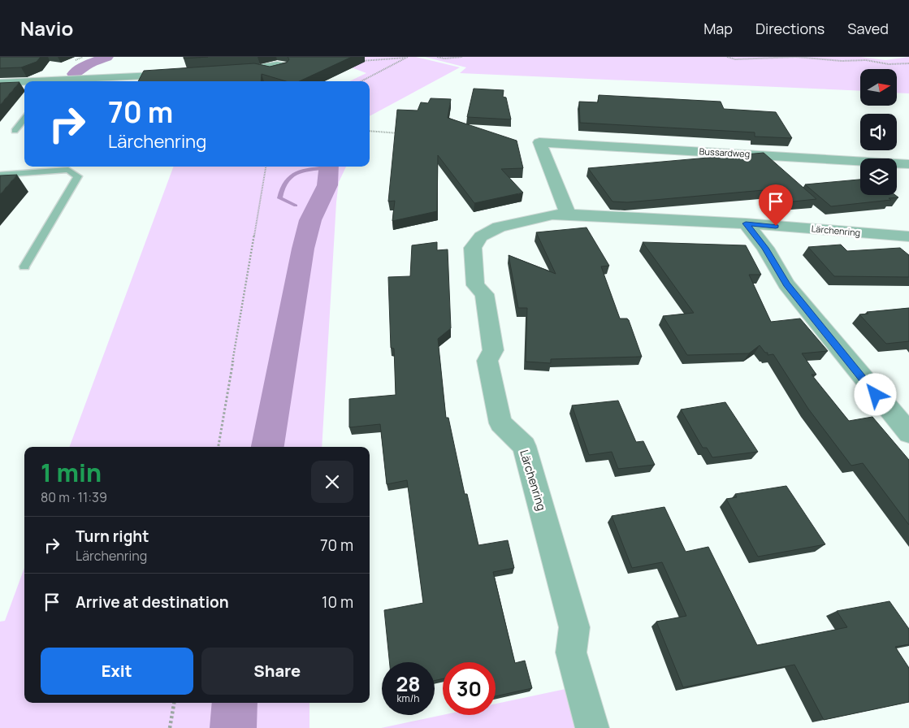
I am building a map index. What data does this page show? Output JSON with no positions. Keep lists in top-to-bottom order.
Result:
{
  "streets": {
    "street": ["Bussardweg", "Lärchenring"]
  },
  "crossings": [
    ["Bussardweg", "Lärchenring"]
  ],
  "north": "right",
  "page": {
    "header": "Navio",
    "nav": ["Map", "Directions", "Saved"],
    "turn": ["70 m", "Lärchenring"],
    "heading": ["1 min", "80 m · 11:39"],
    "list": [
      {
        "name": "Turn right",
        "note": "Lärchenring",
        "value": "70 m"
      },
      {
        "name": "Arrive at destination",
        "value": "10 m"
      }
    ],
    "buttons": ["Exit", "Share"],
    "speed": "28 km/h",
    "limit": "30"
  }
}
